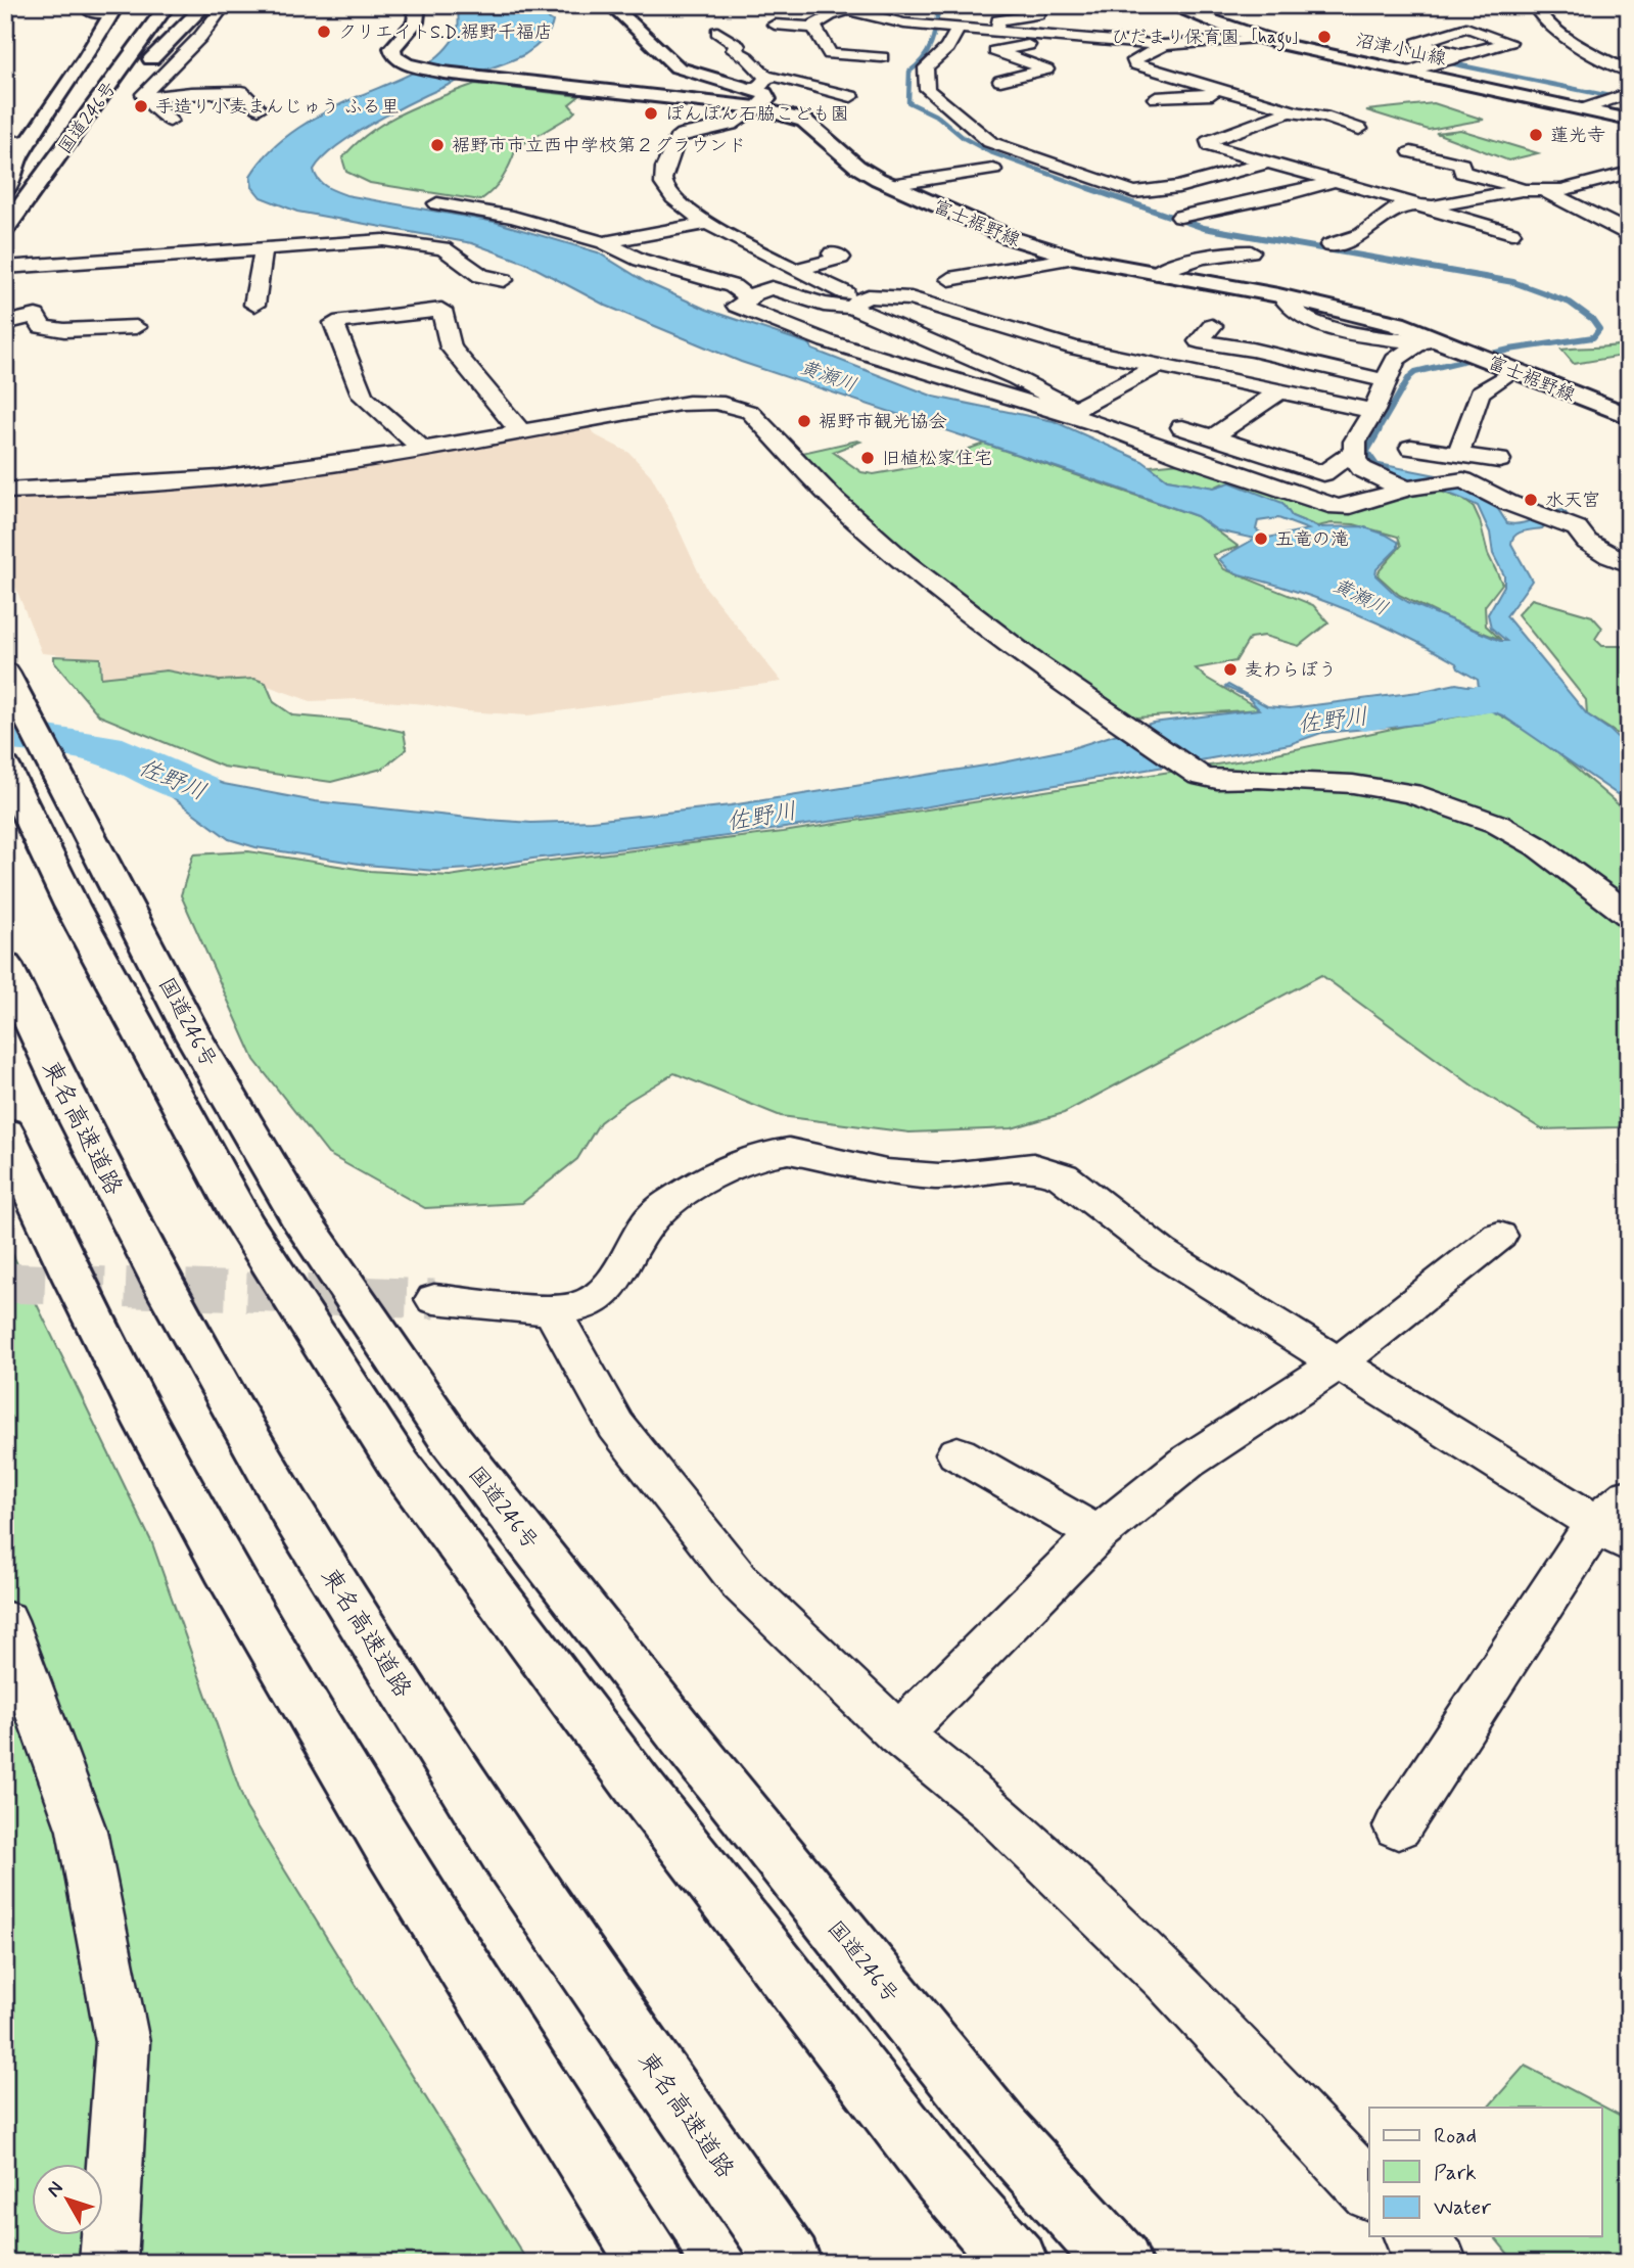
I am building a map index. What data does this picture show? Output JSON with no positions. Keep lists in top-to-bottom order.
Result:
{
  "streets": {
    "main road": [
      "沼津小山線",
      "国道246号",
      "富士裾野線",
      "東名高速道路"
    ]
  },
  "water": ["黄瀬川", "佐野川"],
  "places": [
    "クリエイトS.D.裾野千福店",
    "ひだまり保育園「hagu」",
    "手造り小麦まんじゅう ふる里",
    "ぽんぽん石脇こども園",
    "蓮光寺",
    "裾野市市立西中学校第２グラウンド",
    "裾野市観光協会",
    "旧植松家住宅",
    "水天宮",
    "五竜の滝",
    "麦わらぼう"
  ],
  "legend": ["Road", "Park", "Water"],
  "north": "top left"
}
